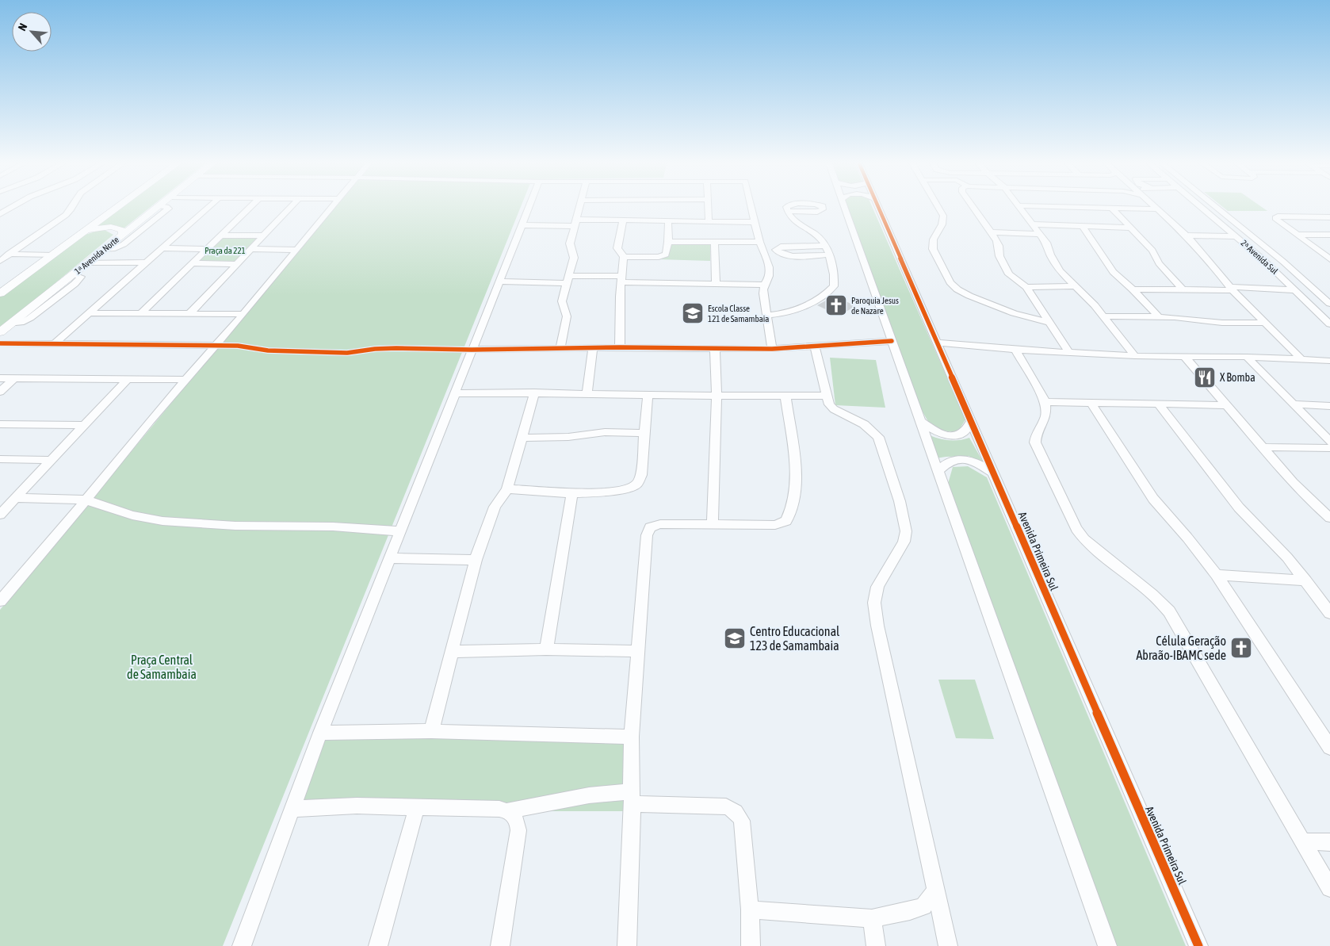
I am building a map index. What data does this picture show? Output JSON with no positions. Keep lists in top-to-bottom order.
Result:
{
  "streets": {
    "main road": ["1ᵃ Avenida Norte"],
    "street": ["2ᵃ Avenida Sul", "Avenida Primeira Sul"]
  },
  "parks": ["Praça da 221", "Praça Central de Samambaia"],
  "places": {
    "church": ["Paroquia Jesus de Nazare", "Célula Geração Abraão-IBAMC sede"],
    "school or university": ["Escola Classe 121 de Samambaia", "Centro Educacional 123 de Samambaia"],
    "restaurant": ["X Bomba"]
  },
  "north": "top left"
}
